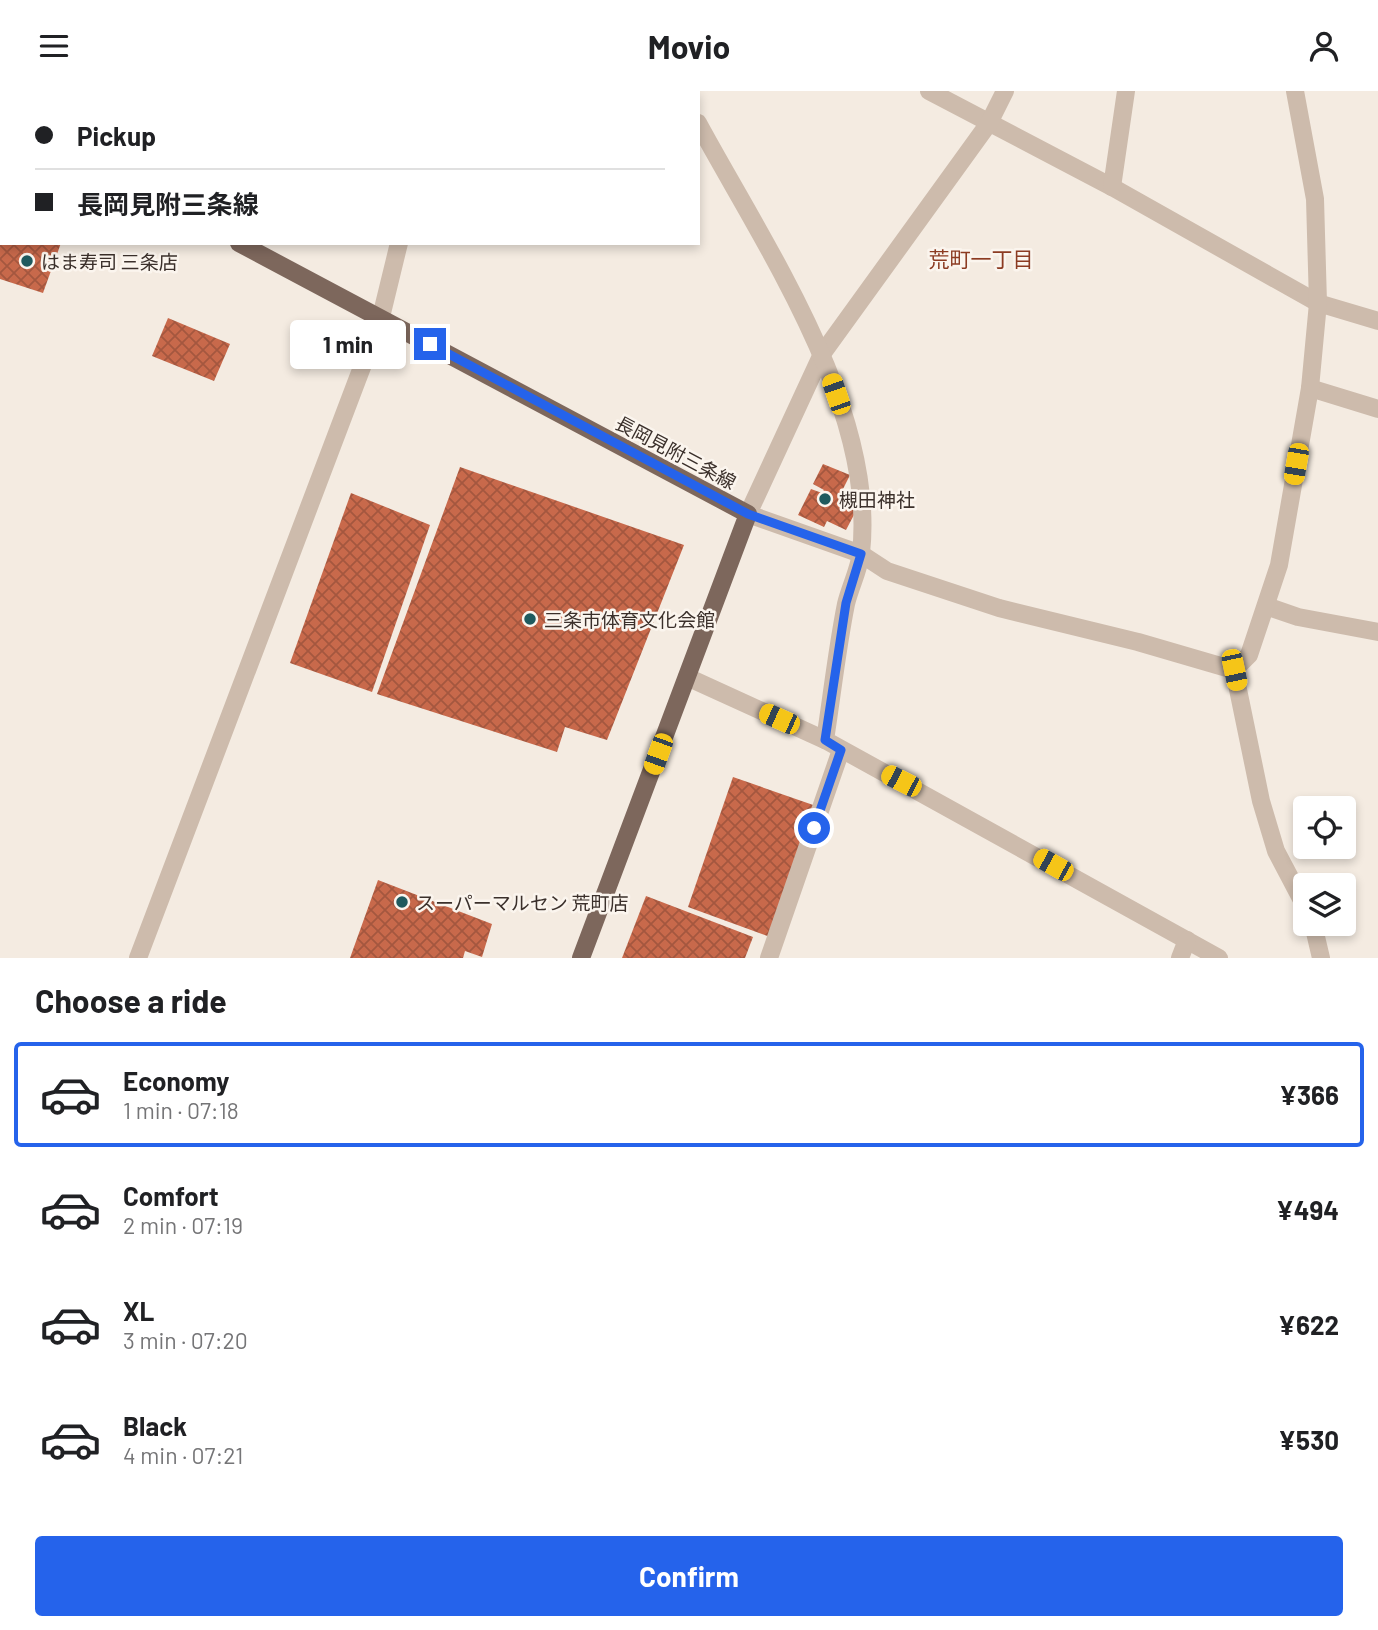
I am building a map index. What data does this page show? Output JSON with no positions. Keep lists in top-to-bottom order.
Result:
{
  "streets": {
    "main road": ["長岡見附三条線"]
  },
  "districts": ["荒町一丁目"],
  "places": [
    "はま寿司 三条店",
    "槻田神社",
    "三条市体育文化会館",
    "スーパーマルセン 荒町店"
  ],
  "page": {
    "header": "Movio",
    "banner": ["Pickup", "長岡見附三条線"],
    "bubble": "1 min",
    "heading": "Choose a ride",
    "list": [
      {
        "name": "Economy",
        "note": "1 min · 07:18",
        "value": "¥366"
      },
      {
        "name": "Comfort",
        "note": "2 min · 07:19",
        "value": "¥494"
      },
      {
        "name": "XL",
        "note": "3 min · 07:20",
        "value": "¥622"
      },
      {
        "name": "Black",
        "note": "4 min · 07:21",
        "value": "¥530"
      }
    ],
    "buttons": "Confirm"
  }
}
